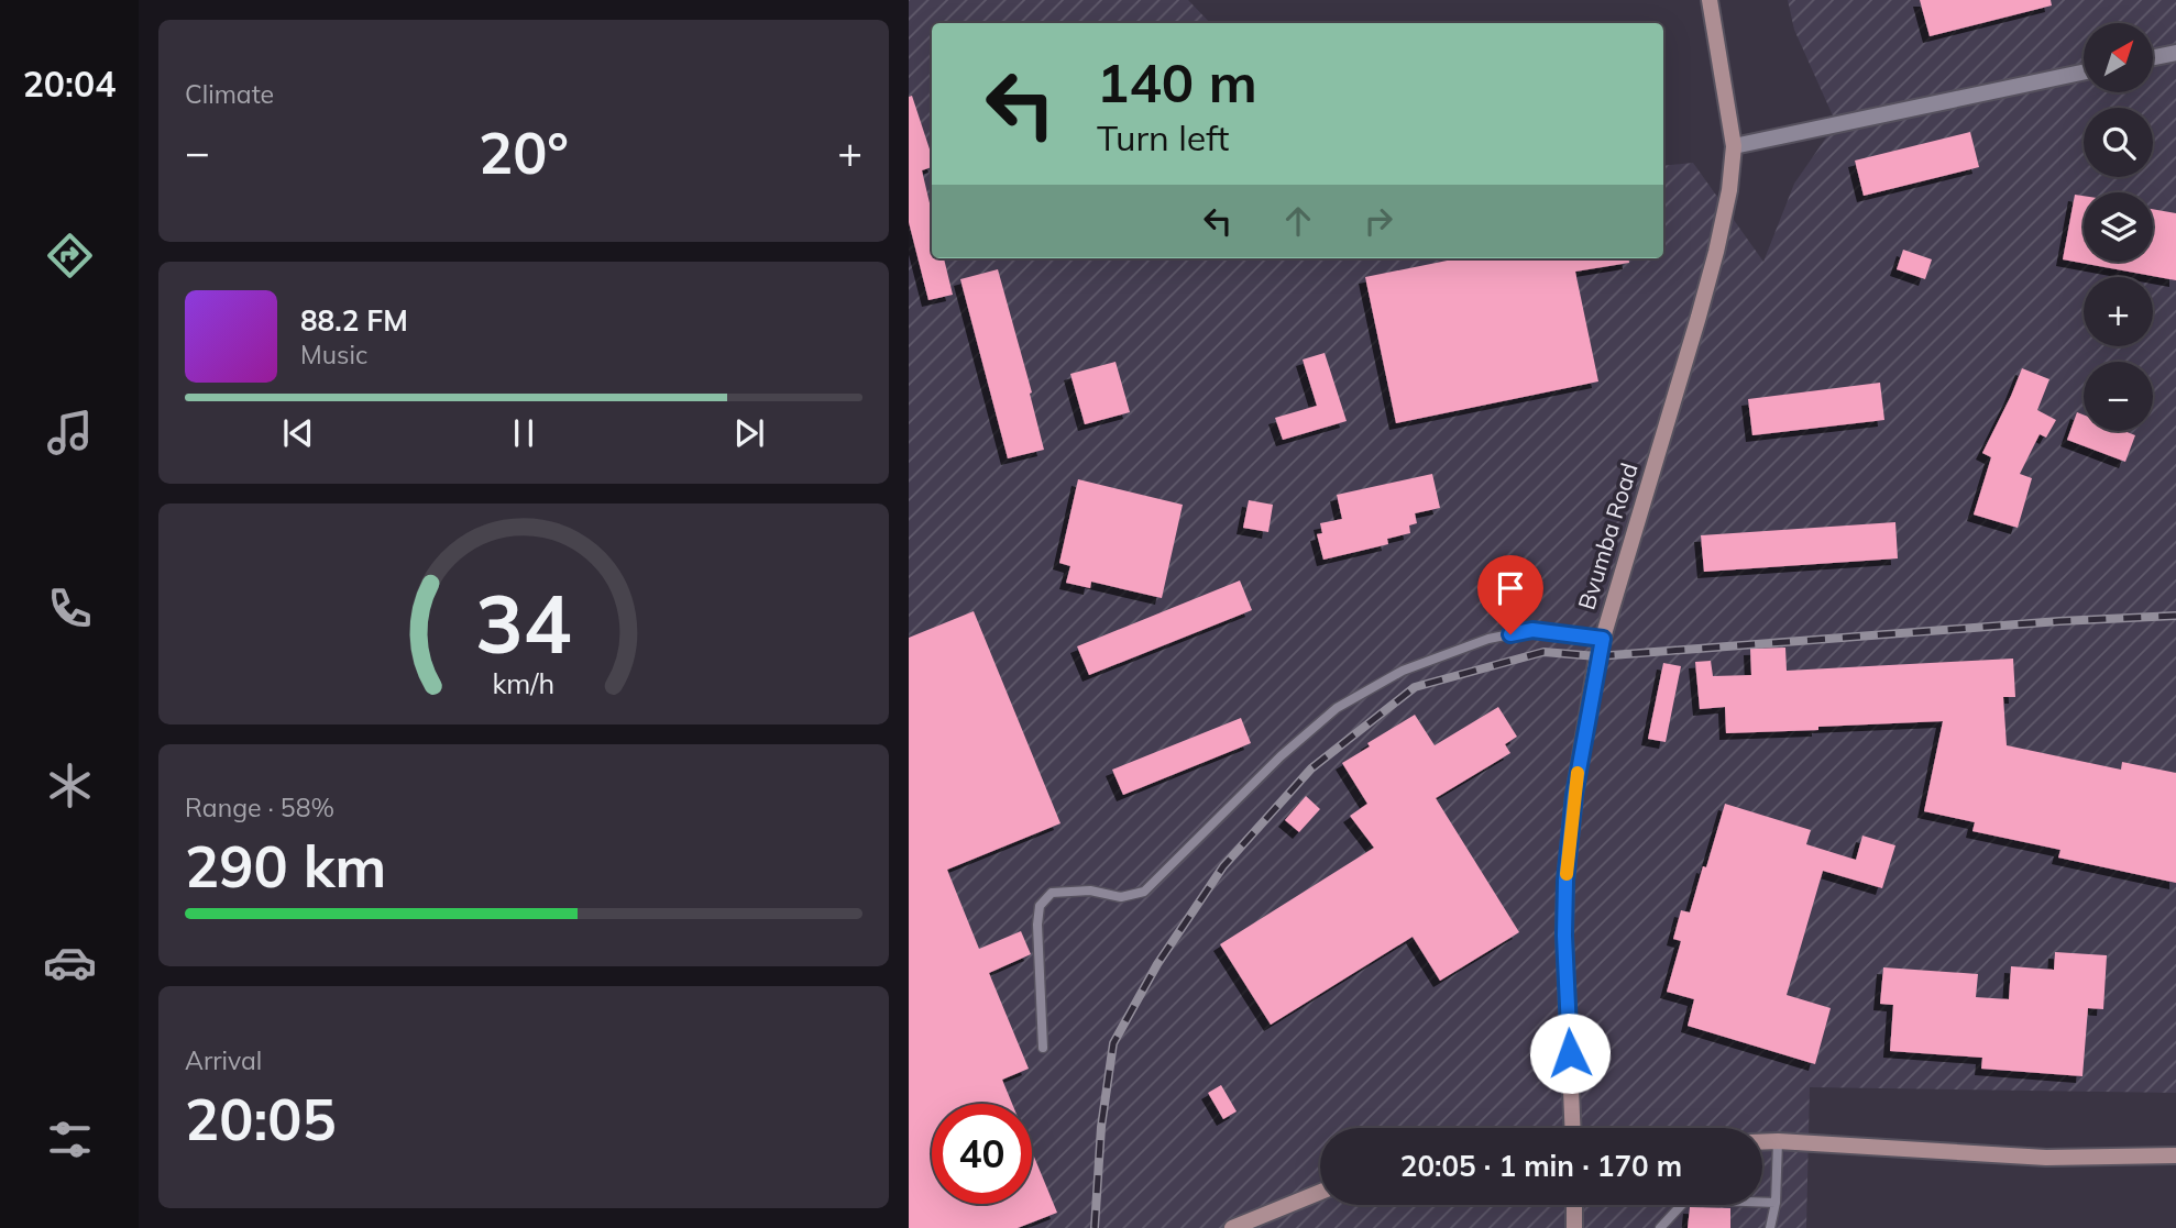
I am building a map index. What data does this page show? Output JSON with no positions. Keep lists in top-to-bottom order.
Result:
{
  "streets": {
    "street": ["Bvumba Road"]
  },
  "north": "top right",
  "page": {
    "tabs": "20:04",
    "tile": [
      "Climate",
      ["Range · 58%", "290 km"],
      ["Arrival", "20:05"]
    ],
    "map_buttons": ["+", "−"],
    "turn": ["140 m", "Turn left"],
    "heat": ["−", "20°", "+"],
    "song": ["88.2 FM", "Music"],
    "limit": "40",
    "trip": "20:05 · 1 min · 170 m",
    "gauge": ["34", "km/h"]
  }
}
